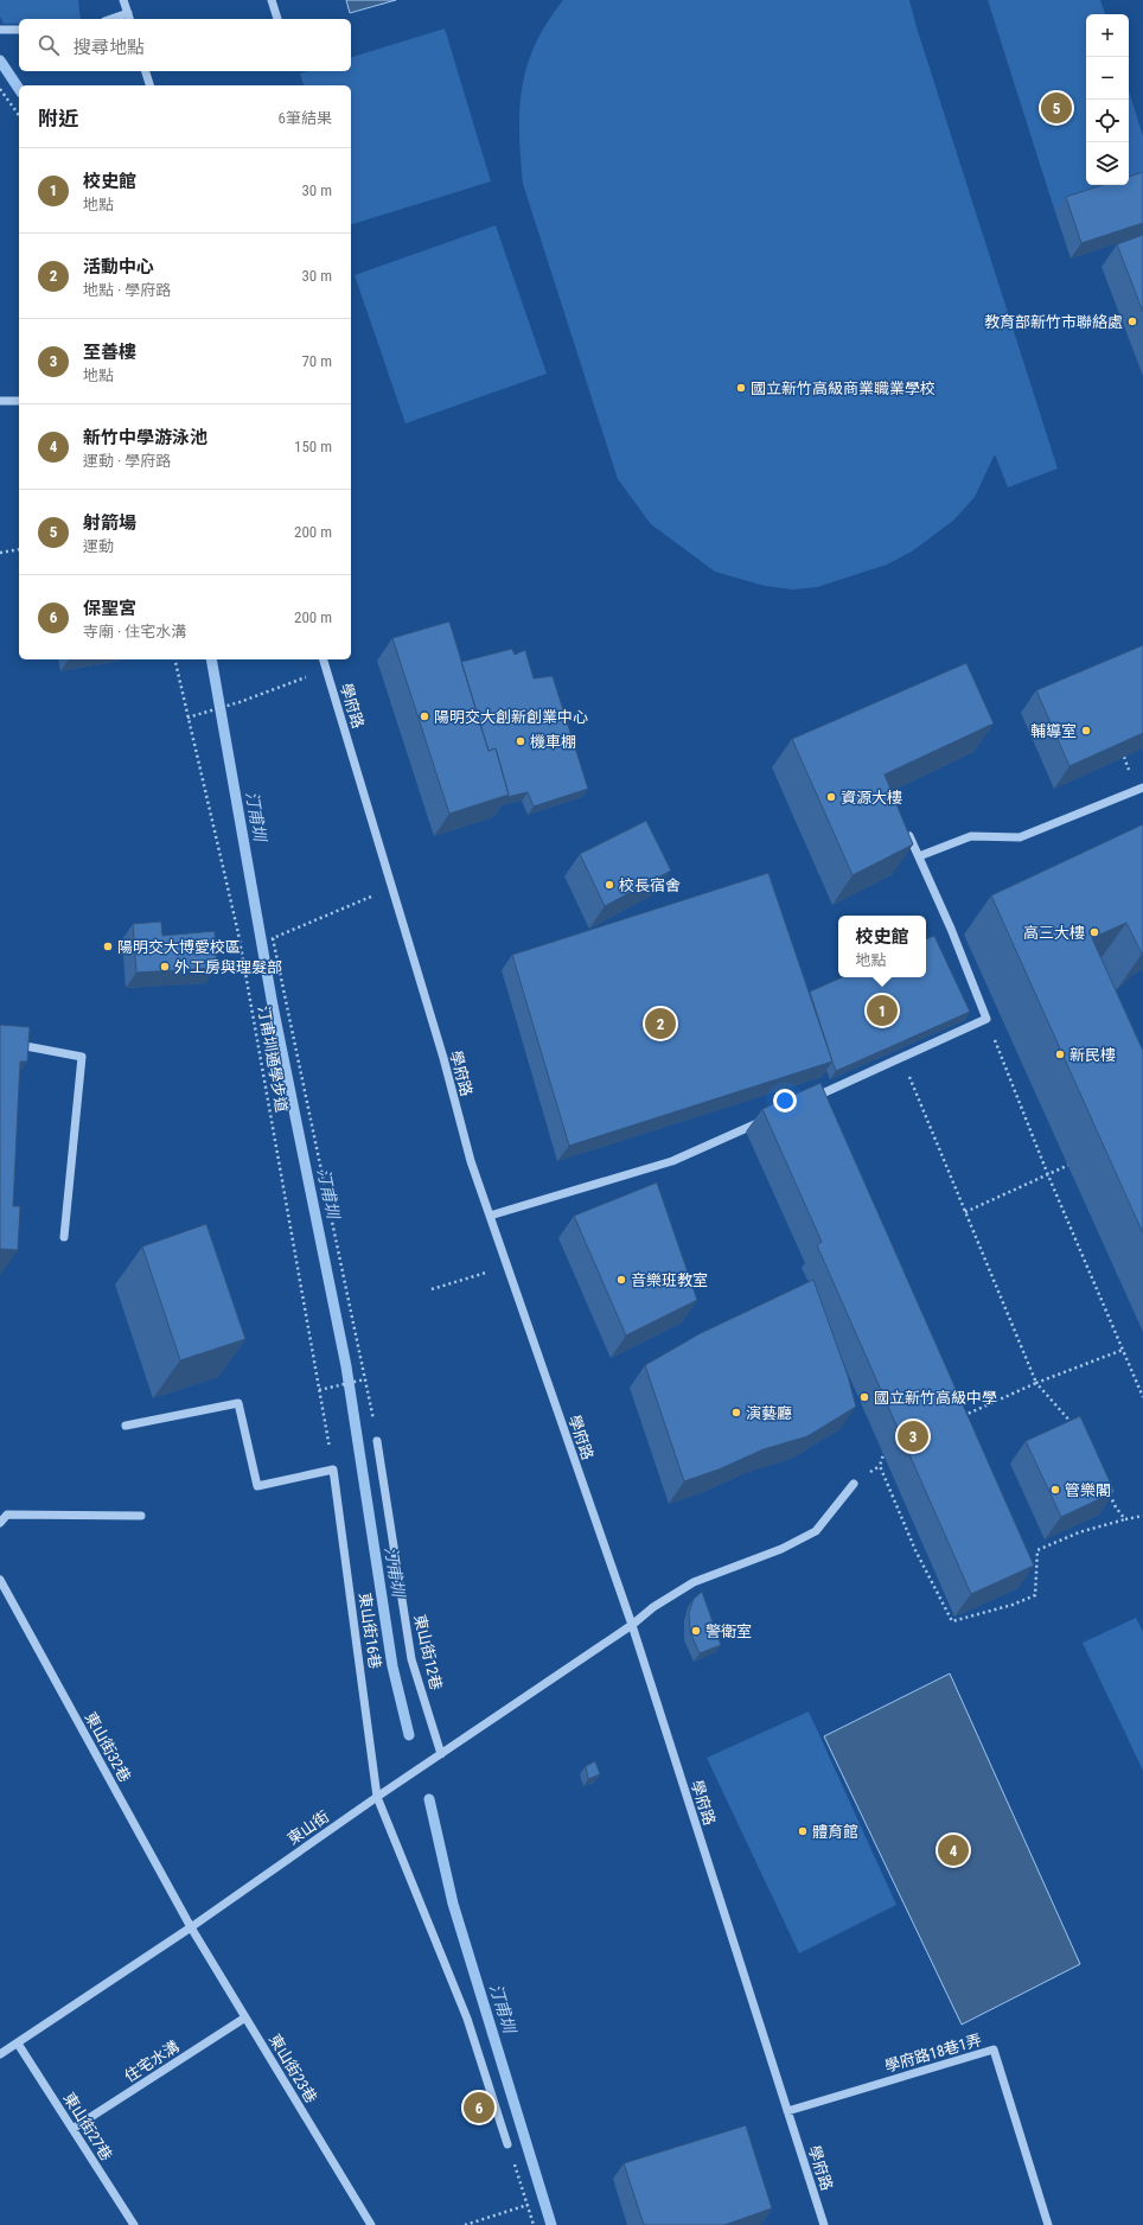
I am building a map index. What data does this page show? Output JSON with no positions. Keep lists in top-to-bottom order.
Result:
{
  "streets": {
    "street": [
      "學府路",
      "東山街16巷",
      "東山街12巷",
      "東山街32巷",
      "東山街",
      "學府路18巷1弄",
      "住宅水溝",
      "東山街23巷",
      "東山街27巷"
    ],
    "path": ["汀甫圳通學步道"]
  },
  "crossings": [
    ["學府路", "汀甫圳通學步道"],
    ["學府路", "東山街"],
    ["學府路", "學府路18巷1弄"],
    ["汀甫圳通學步道", "東山街16巷"],
    ["汀甫圳通學步道", "東山街12巷"],
    ["東山街16巷", "東山街"],
    ["東山街12巷", "東山街"],
    ["東山街32巷", "東山街"],
    ["東山街32巷", "東山街23巷"],
    ["東山街", "東山街23巷"],
    ["東山街", "東山街27巷"],
    ["住宅水溝", "東山街23巷"],
    ["住宅水溝", "東山街27巷"]
  ],
  "water": ["汀甫圳"],
  "places": [
    "教育部新竹市聯絡處",
    "國立新竹高級商業職業學校",
    "陽明交大創新創業中心",
    "輔導室",
    "機車棚",
    "資源大樓",
    "校長宿舍",
    "高三大樓",
    "陽明交大博愛校區",
    "外工房與理髮部",
    "新民樓",
    "音樂班教室",
    "國立新竹高級中學",
    "演藝廳",
    "管樂閣",
    "警衛室",
    "體育館"
  ],
  "page": {
    "map_buttons": ["+", "−"],
    "search": "搜尋地點",
    "heading": ["附近", "6筆結果"],
    "pins": [
      "5",
      "1",
      "2",
      "3",
      "4",
      "6"
    ],
    "list": [
      {
        "mark": "1",
        "name": "校史館",
        "note": "地點",
        "value": "30 m"
      },
      {
        "mark": "2",
        "name": "活動中心",
        "note": "地點 · 學府路",
        "value": "30 m"
      },
      {
        "mark": "3",
        "name": "至善樓",
        "note": "地點",
        "value": "70 m"
      },
      {
        "mark": "4",
        "name": "新竹中學游泳池",
        "note": "運動 · 學府路",
        "value": "150 m"
      },
      {
        "mark": "5",
        "name": "射箭場",
        "note": "運動",
        "value": "200 m"
      },
      {
        "mark": "6",
        "name": "保聖宮",
        "note": "寺廟 · 住宅水溝",
        "value": "200 m"
      }
    ],
    "popup": ["校史館", "地點"]
  }
}
